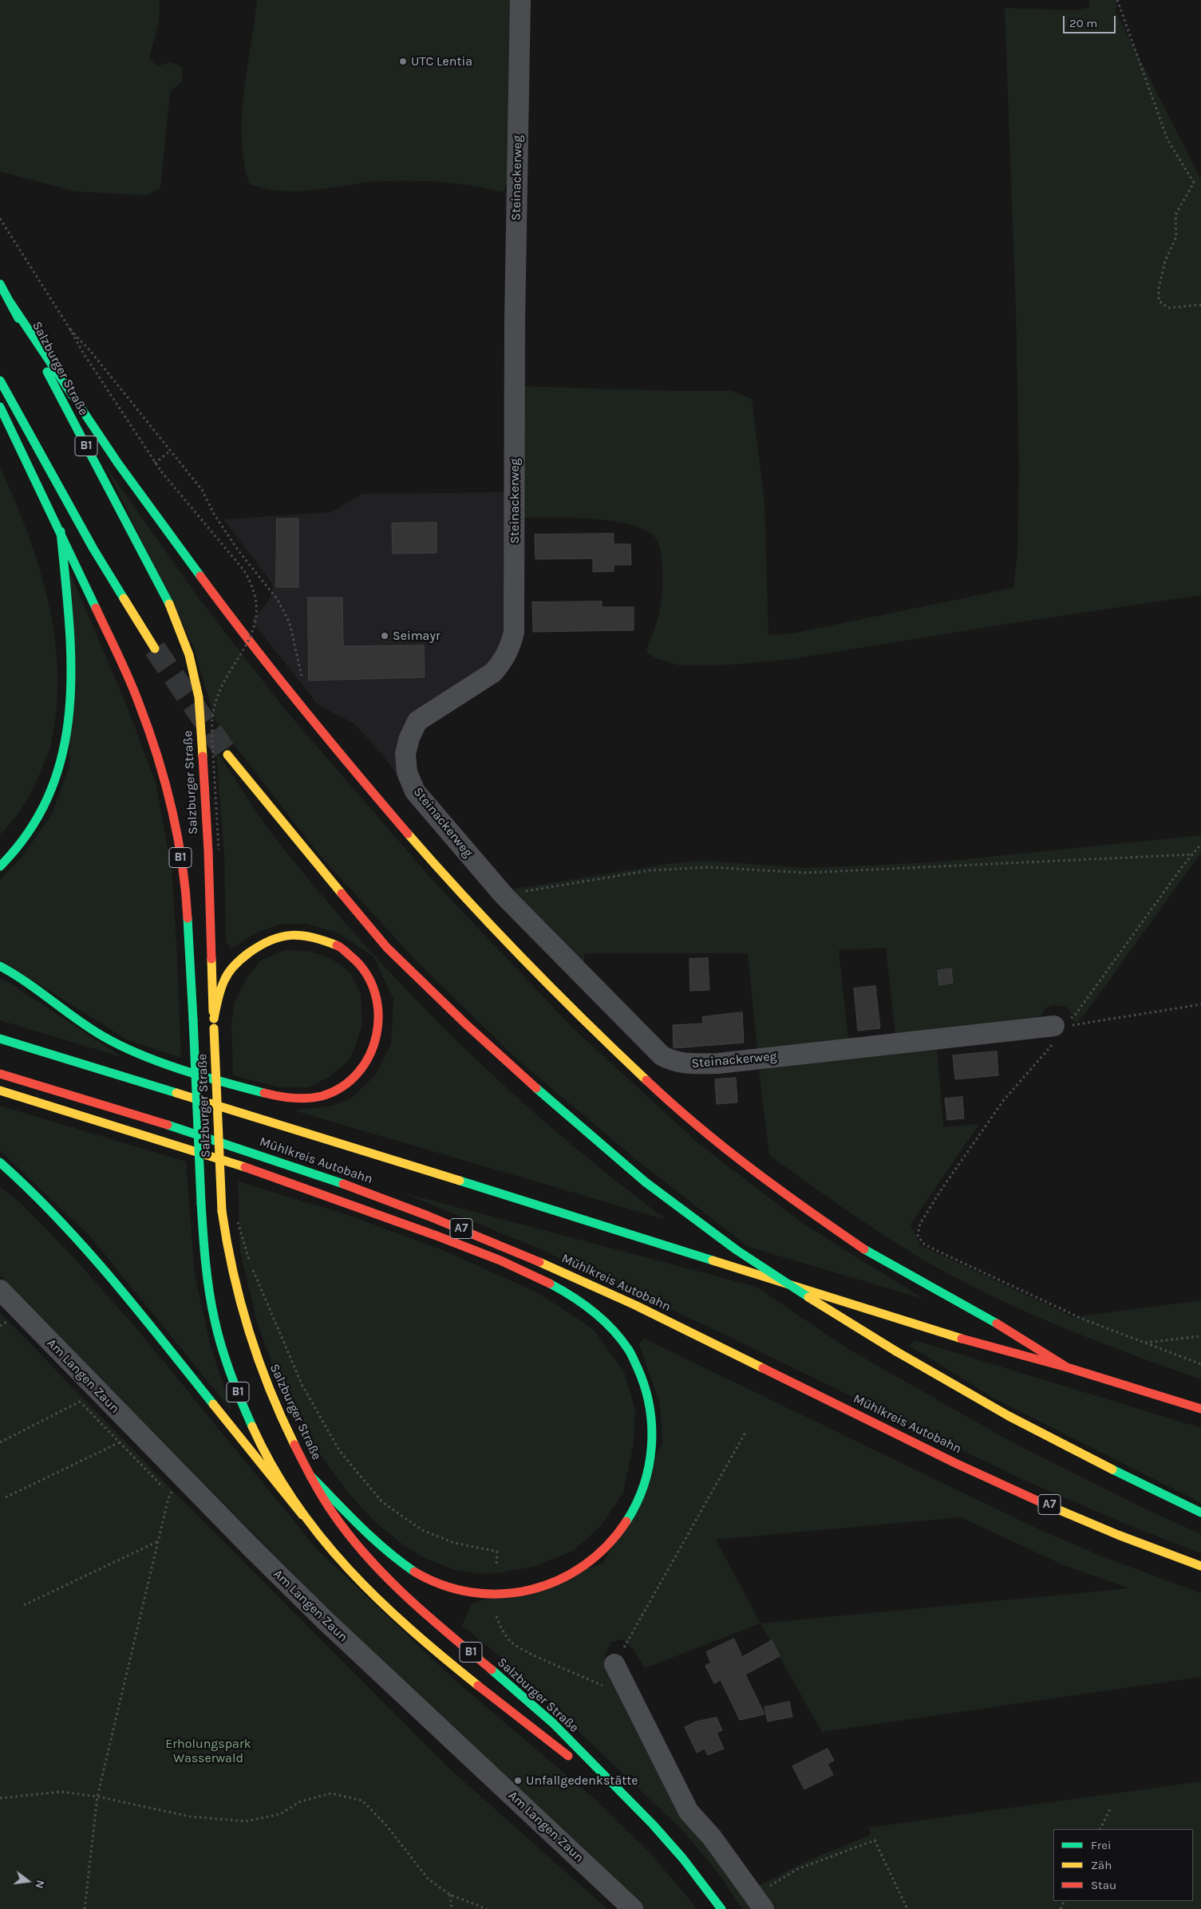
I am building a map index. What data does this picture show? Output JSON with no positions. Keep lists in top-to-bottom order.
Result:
{
  "streets": {
    "main road": [
      "Salzburger Straße",
      "B1",
      "Mühlkreis Autobahn",
      "A7"
    ],
    "street": ["Steinackerweg", "Am Langen Zaun"]
  },
  "parks": ["Erholungspark Wasserwald"],
  "places": ["UTC Lentia", "Seimayr", "Unfallgedenkstätte"],
  "legend": ["Frei", "Zäh", "Stau"],
  "scale_bar": "20 m",
  "north": "right"
}
